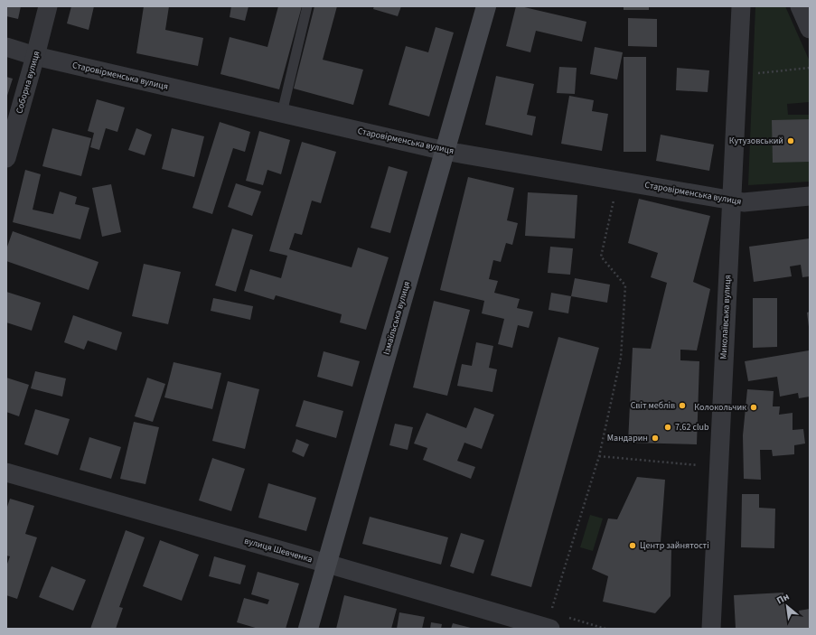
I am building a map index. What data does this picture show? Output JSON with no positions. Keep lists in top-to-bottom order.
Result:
{
  "streets": {
    "main road": ["Ізмаїльська вулиця"],
    "street": [
      "Старовірменська вулиця",
      "Соборна вулиця",
      "Миколаївська вулиця",
      "вулиця Шевченка"
    ]
  },
  "crossings": [
    ["Старовірменська вулиця", "Соборна вулиця"],
    ["Старовірменська вулиця", "Миколаївська вулиця"],
    ["Старовірменська вулиця", "Ізмаїльська вулиця"],
    ["Ізмаїльська вулиця", "вулиця Шевченка"]
  ],
  "places": [
    "Кутузовський",
    "Світ меблів",
    "Колокольчик",
    "7.62 club",
    "Мандарин",
    "Центр зайнятості"
  ],
  "north": "top left"
}
